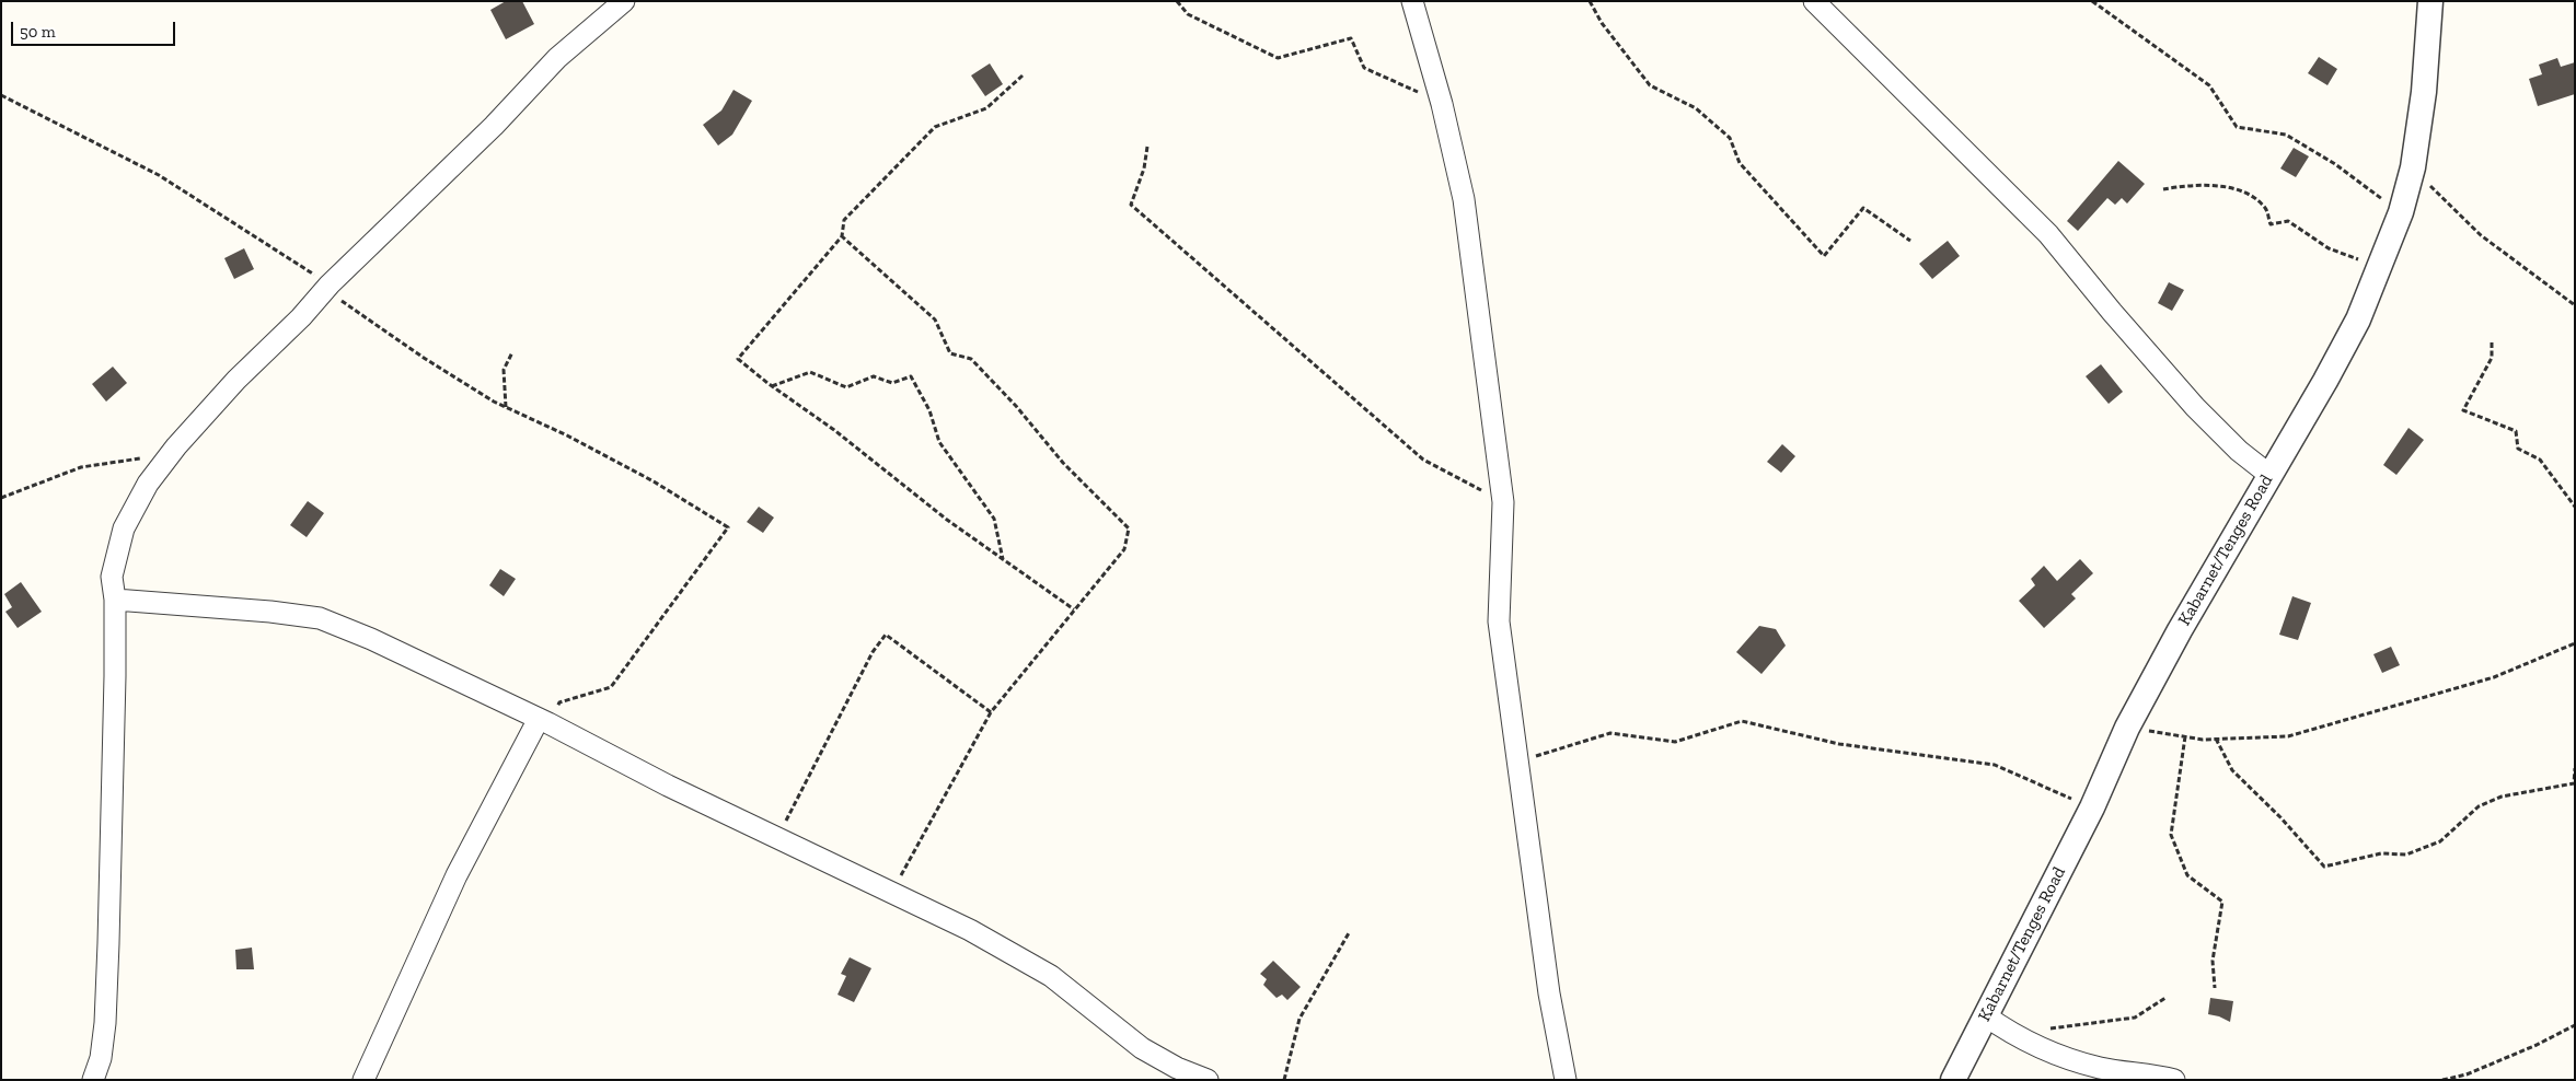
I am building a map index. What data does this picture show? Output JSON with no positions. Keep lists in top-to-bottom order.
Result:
{
  "streets": {
    "street": ["Kabarnet/Tenges Road"]
  },
  "scale_bar": "50 m"
}
